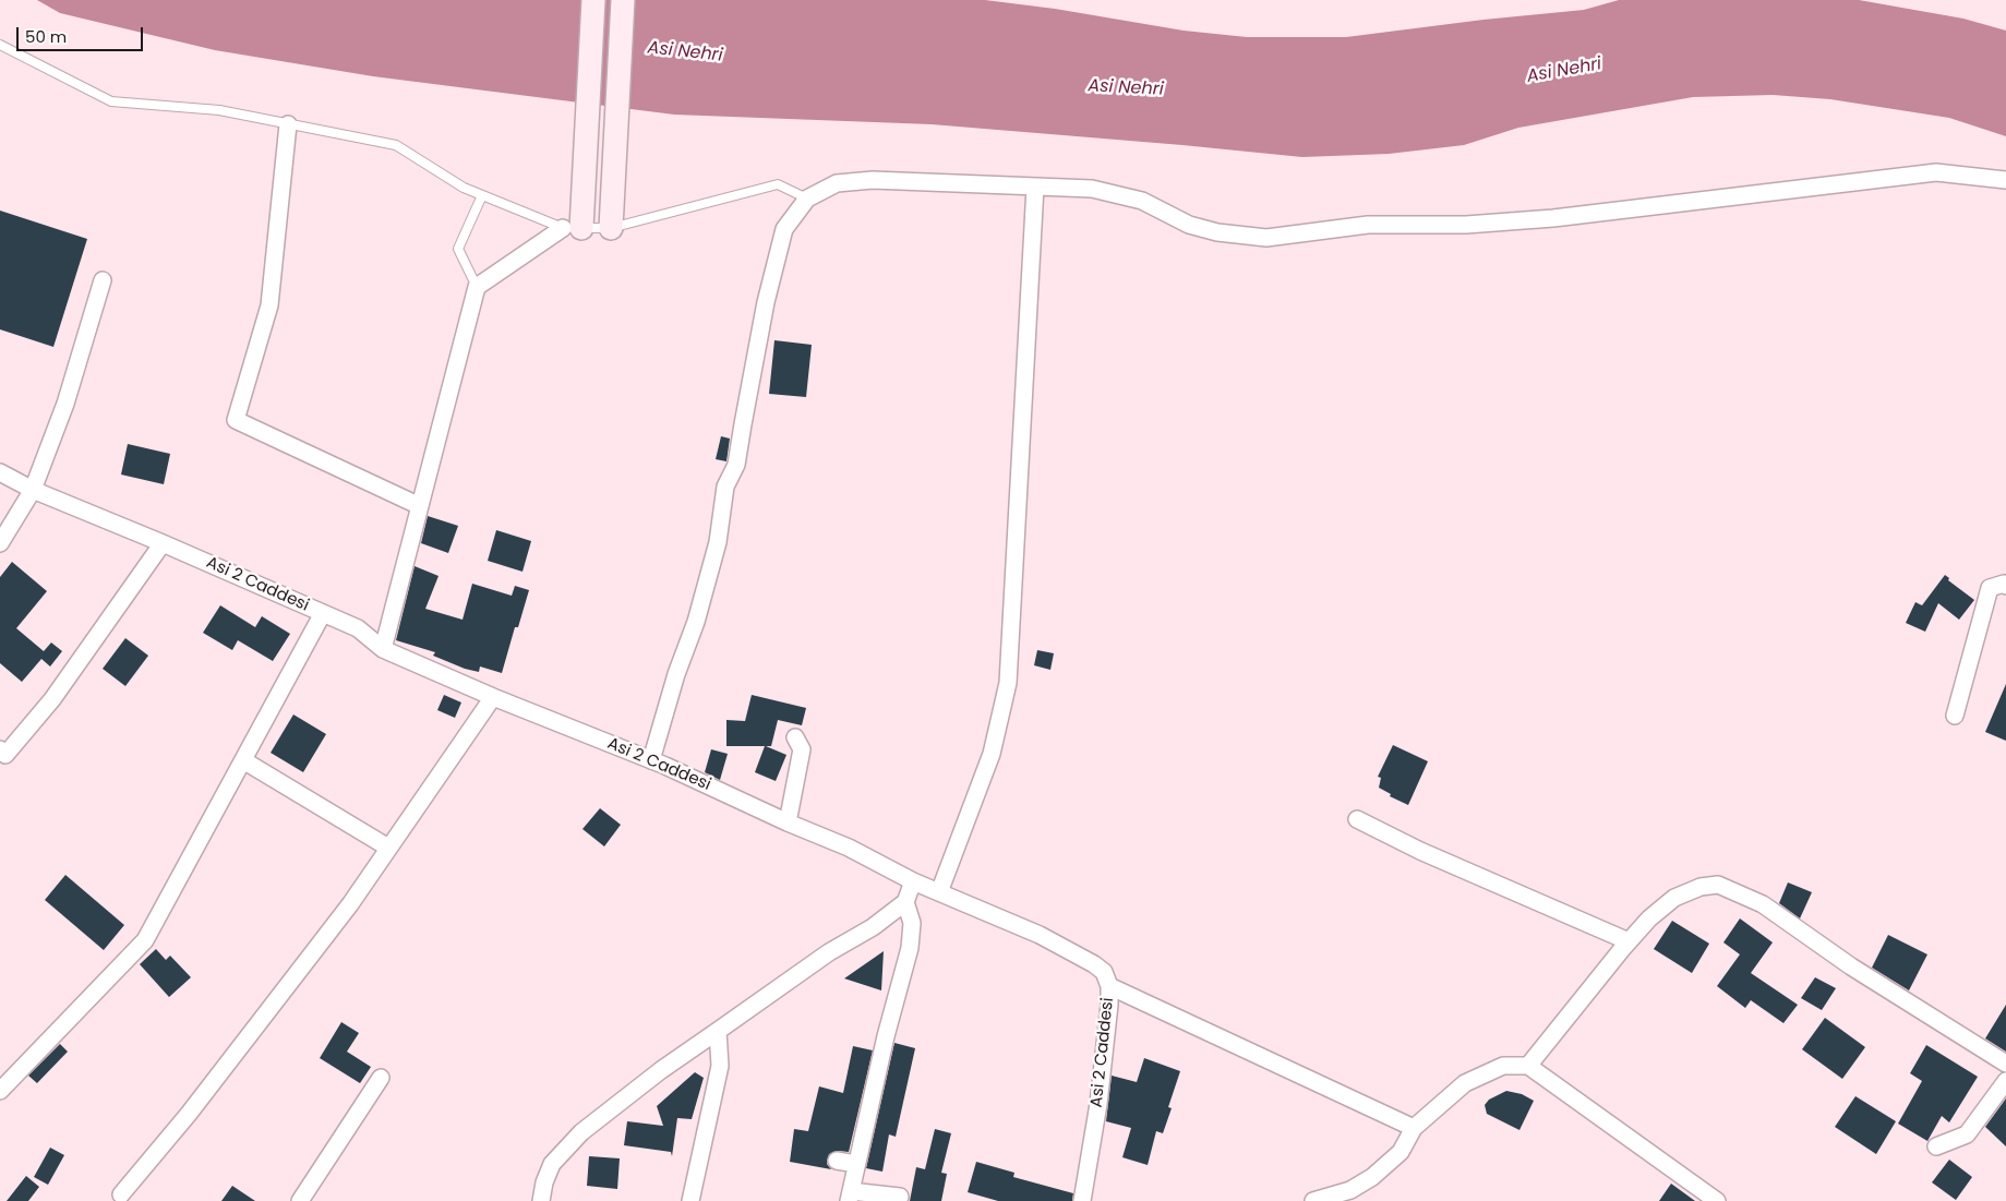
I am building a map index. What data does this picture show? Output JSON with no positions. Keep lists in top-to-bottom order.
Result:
{
  "streets": {
    "street": ["Asi 2 Caddesi"]
  },
  "water": ["Asi Nehri"],
  "scale_bar": "50 m"
}
